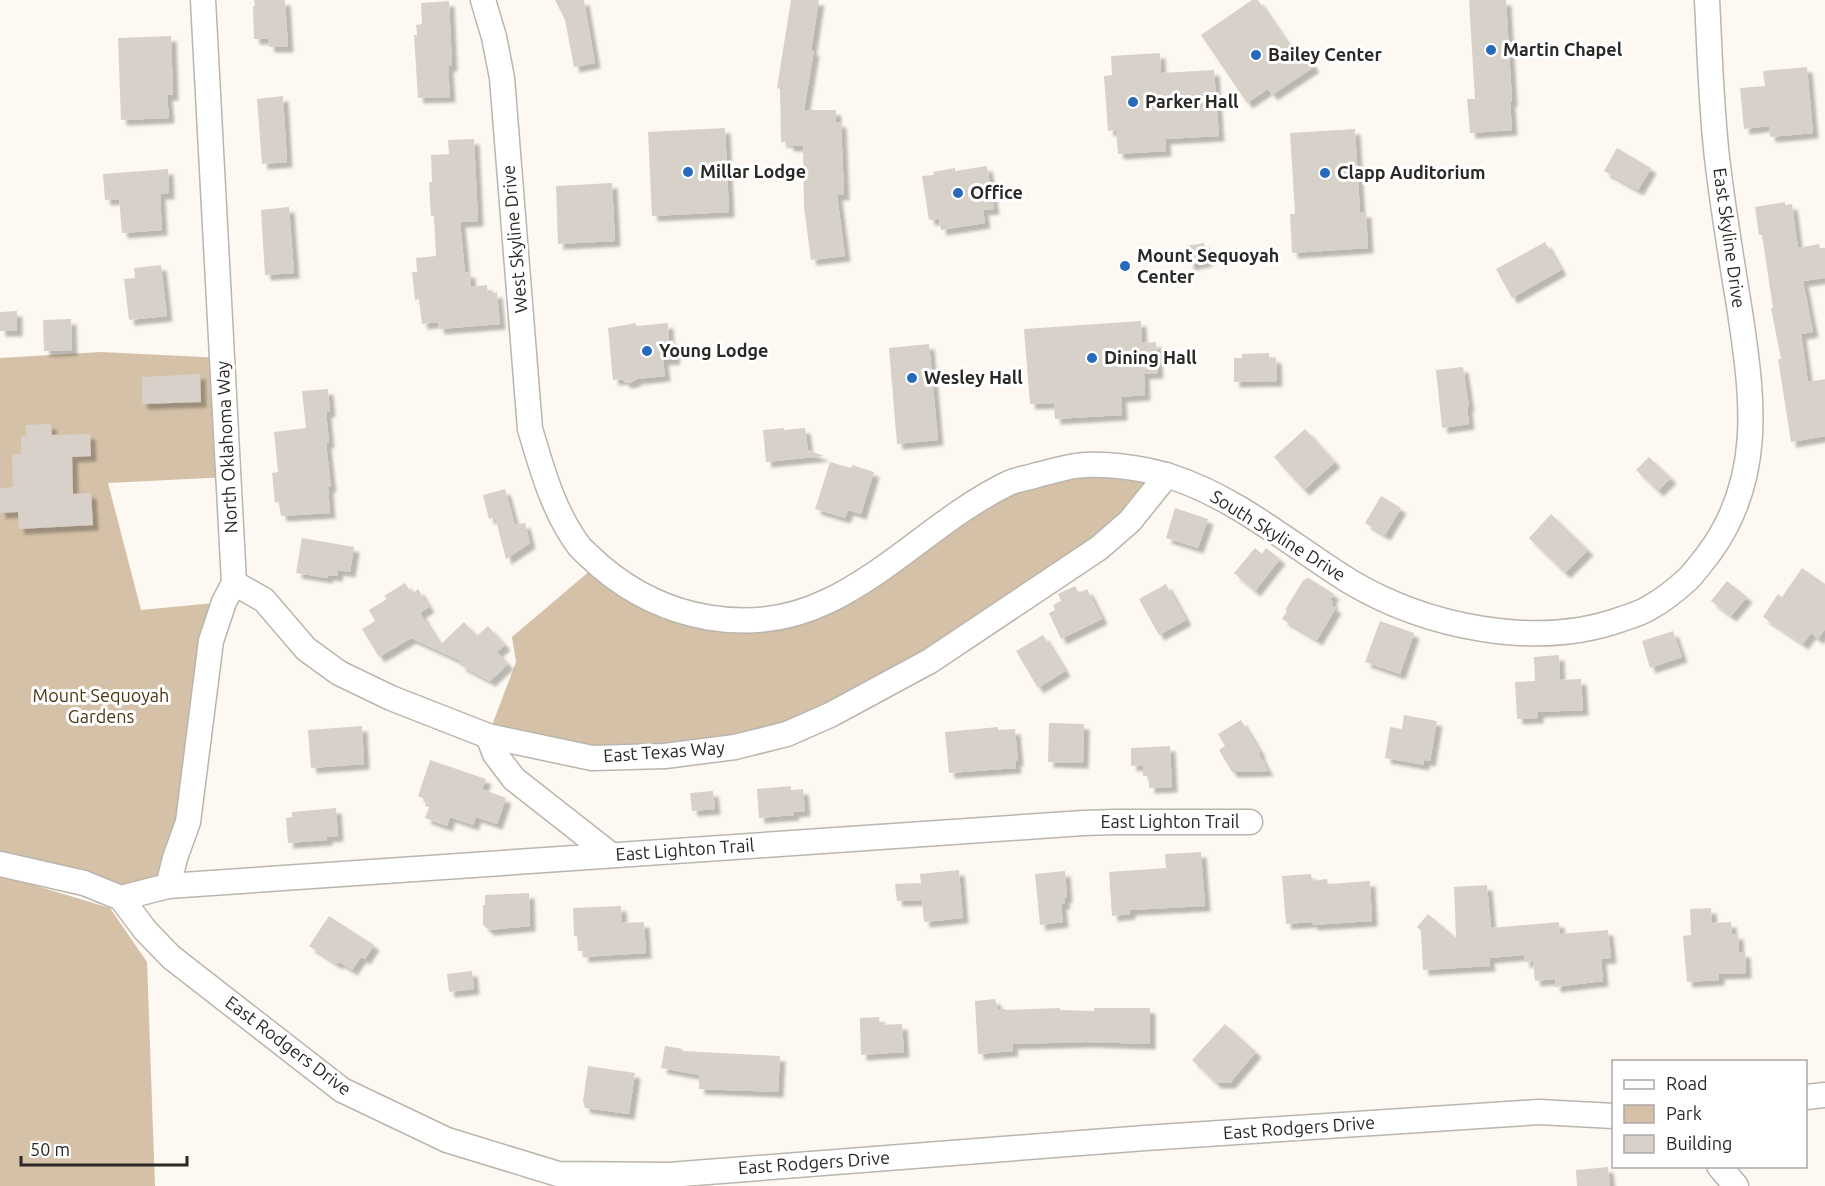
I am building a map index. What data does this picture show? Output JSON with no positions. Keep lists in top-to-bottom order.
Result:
{
  "streets": {
    "street": [
      "East Skyline Drive",
      "West Skyline Drive",
      "North Oklahoma Way",
      "South Skyline Drive",
      "East Texas Way",
      "East Lighton Trail",
      "East Rodgers Drive"
    ]
  },
  "crossings": [
    ["East Skyline Drive", "South Skyline Drive"],
    ["West Skyline Drive", "South Skyline Drive"],
    ["North Oklahoma Way", "East Texas Way"],
    ["North Oklahoma Way", "East Lighton Trail"],
    ["South Skyline Drive", "East Texas Way"],
    ["East Lighton Trail", "East Rodgers Drive"]
  ],
  "parks": ["Mount Sequoyah Gardens"],
  "places": [
    "Martin Chapel",
    "Bailey Center",
    "Parker Hall",
    "Millar Lodge",
    "Clapp Auditorium",
    "Office",
    "Mount Sequoyah Center",
    "Young Lodge",
    "Dining Hall",
    "Wesley Hall"
  ],
  "legend": ["Road", "Park", "Building"],
  "scale_bar": "50 m"
}
